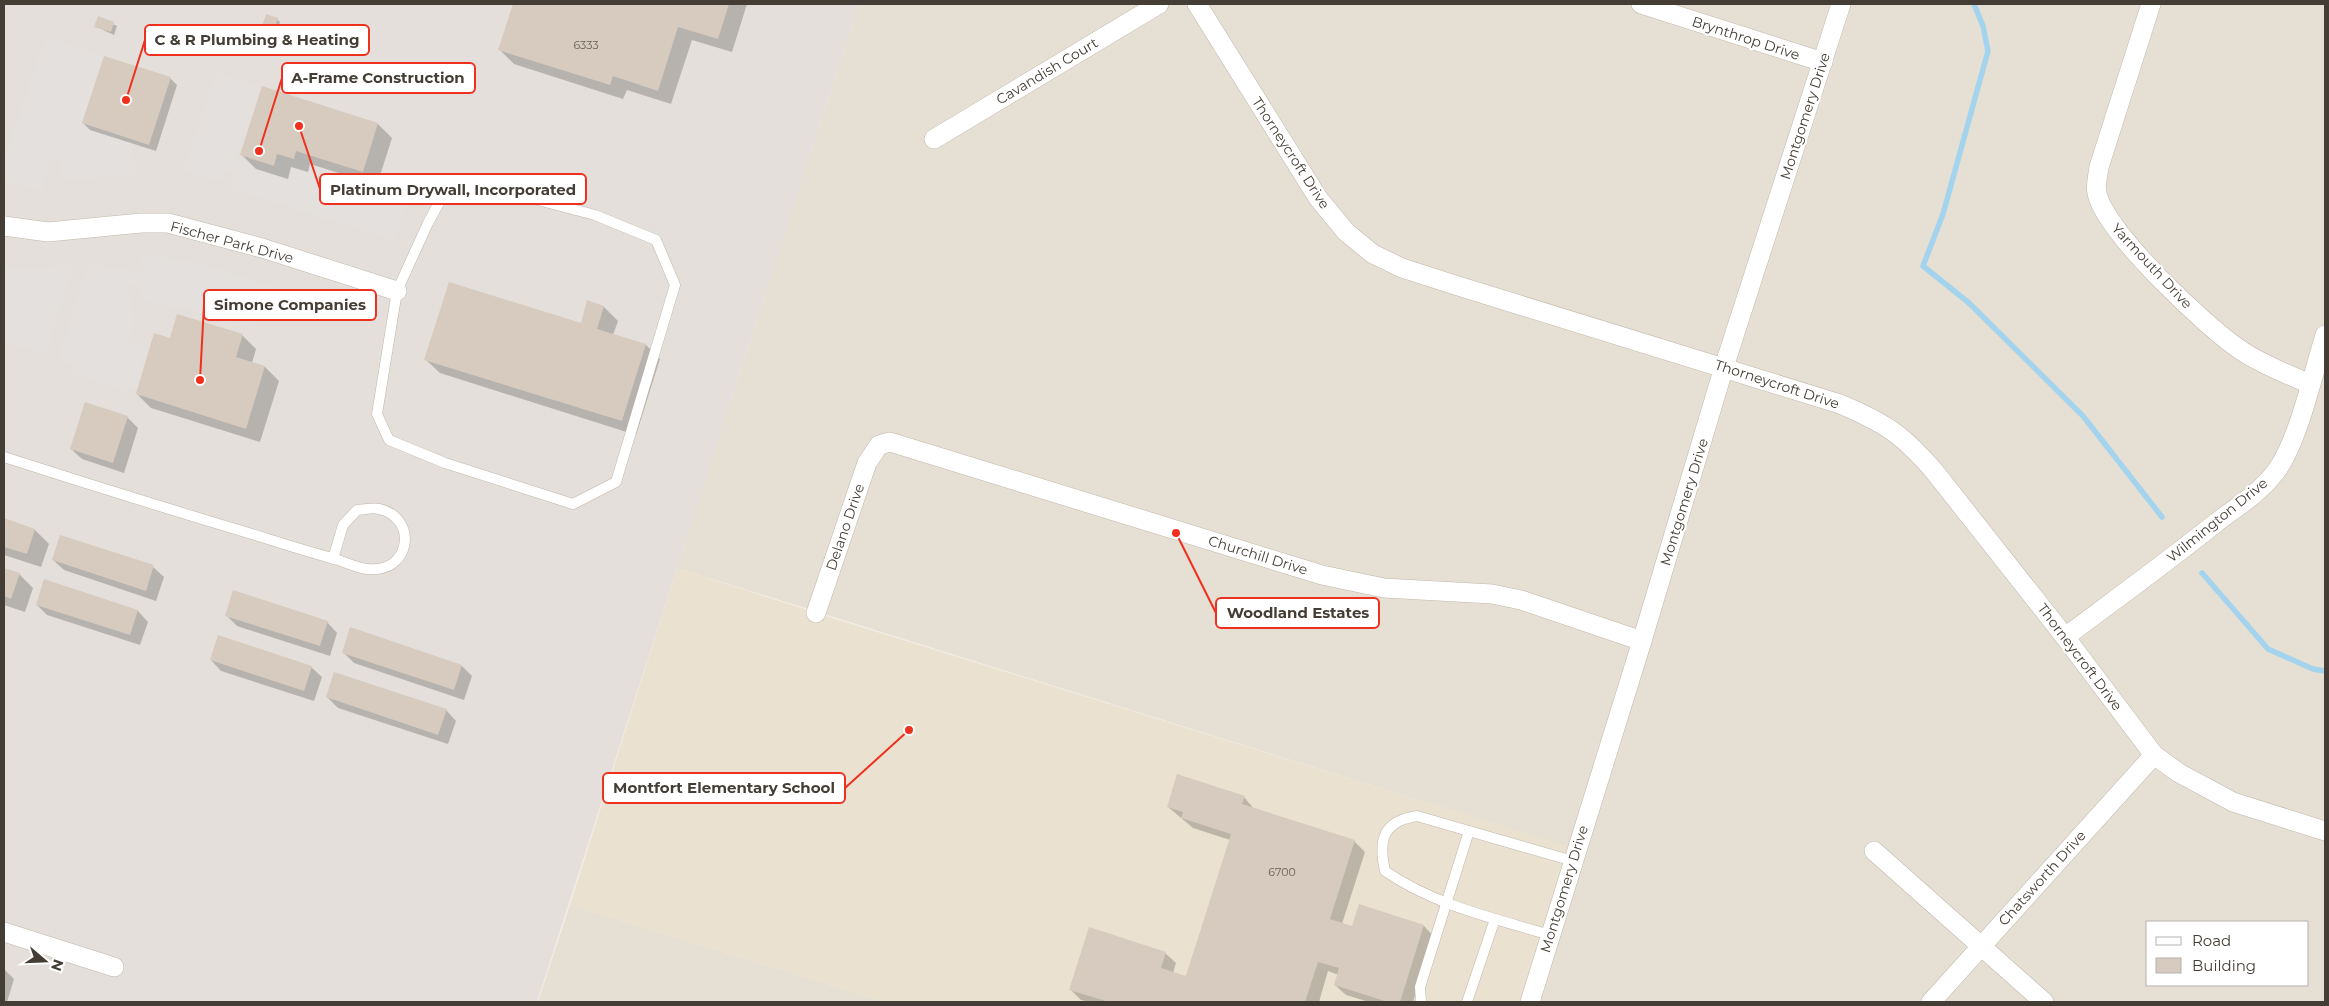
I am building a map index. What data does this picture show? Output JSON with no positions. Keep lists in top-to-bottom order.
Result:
{
  "streets": {
    "street": [
      "Brynthrop Drive",
      "Cavandish Court",
      "Montgomery Drive",
      "Thorneycroft Drive",
      "Fischer Park Drive",
      "Yarmouth Drive",
      "Wilmington Drive",
      "Delano Drive",
      "Churchill Drive",
      "Chatsworth Drive"
    ]
  },
  "crossings": [
    ["Brynthrop Drive", "Montgomery Drive"],
    ["Montgomery Drive", "Thorneycroft Drive"],
    ["Montgomery Drive", "Churchill Drive"],
    ["Thorneycroft Drive", "Wilmington Drive"],
    ["Thorneycroft Drive", "Chatsworth Drive"],
    ["Yarmouth Drive", "Wilmington Drive"],
    ["Delano Drive", "Churchill Drive"]
  ],
  "places": [
    "C & R Plumbing & Heating",
    "Platinum Drywall, Incorporated",
    "A-Frame Construction",
    "Simone Companies",
    "Woodland Estates",
    "Montfort Elementary School"
  ],
  "house_numbers": ["6333", "6700"],
  "legend": ["Road", "Building"],
  "north": "right"
}
